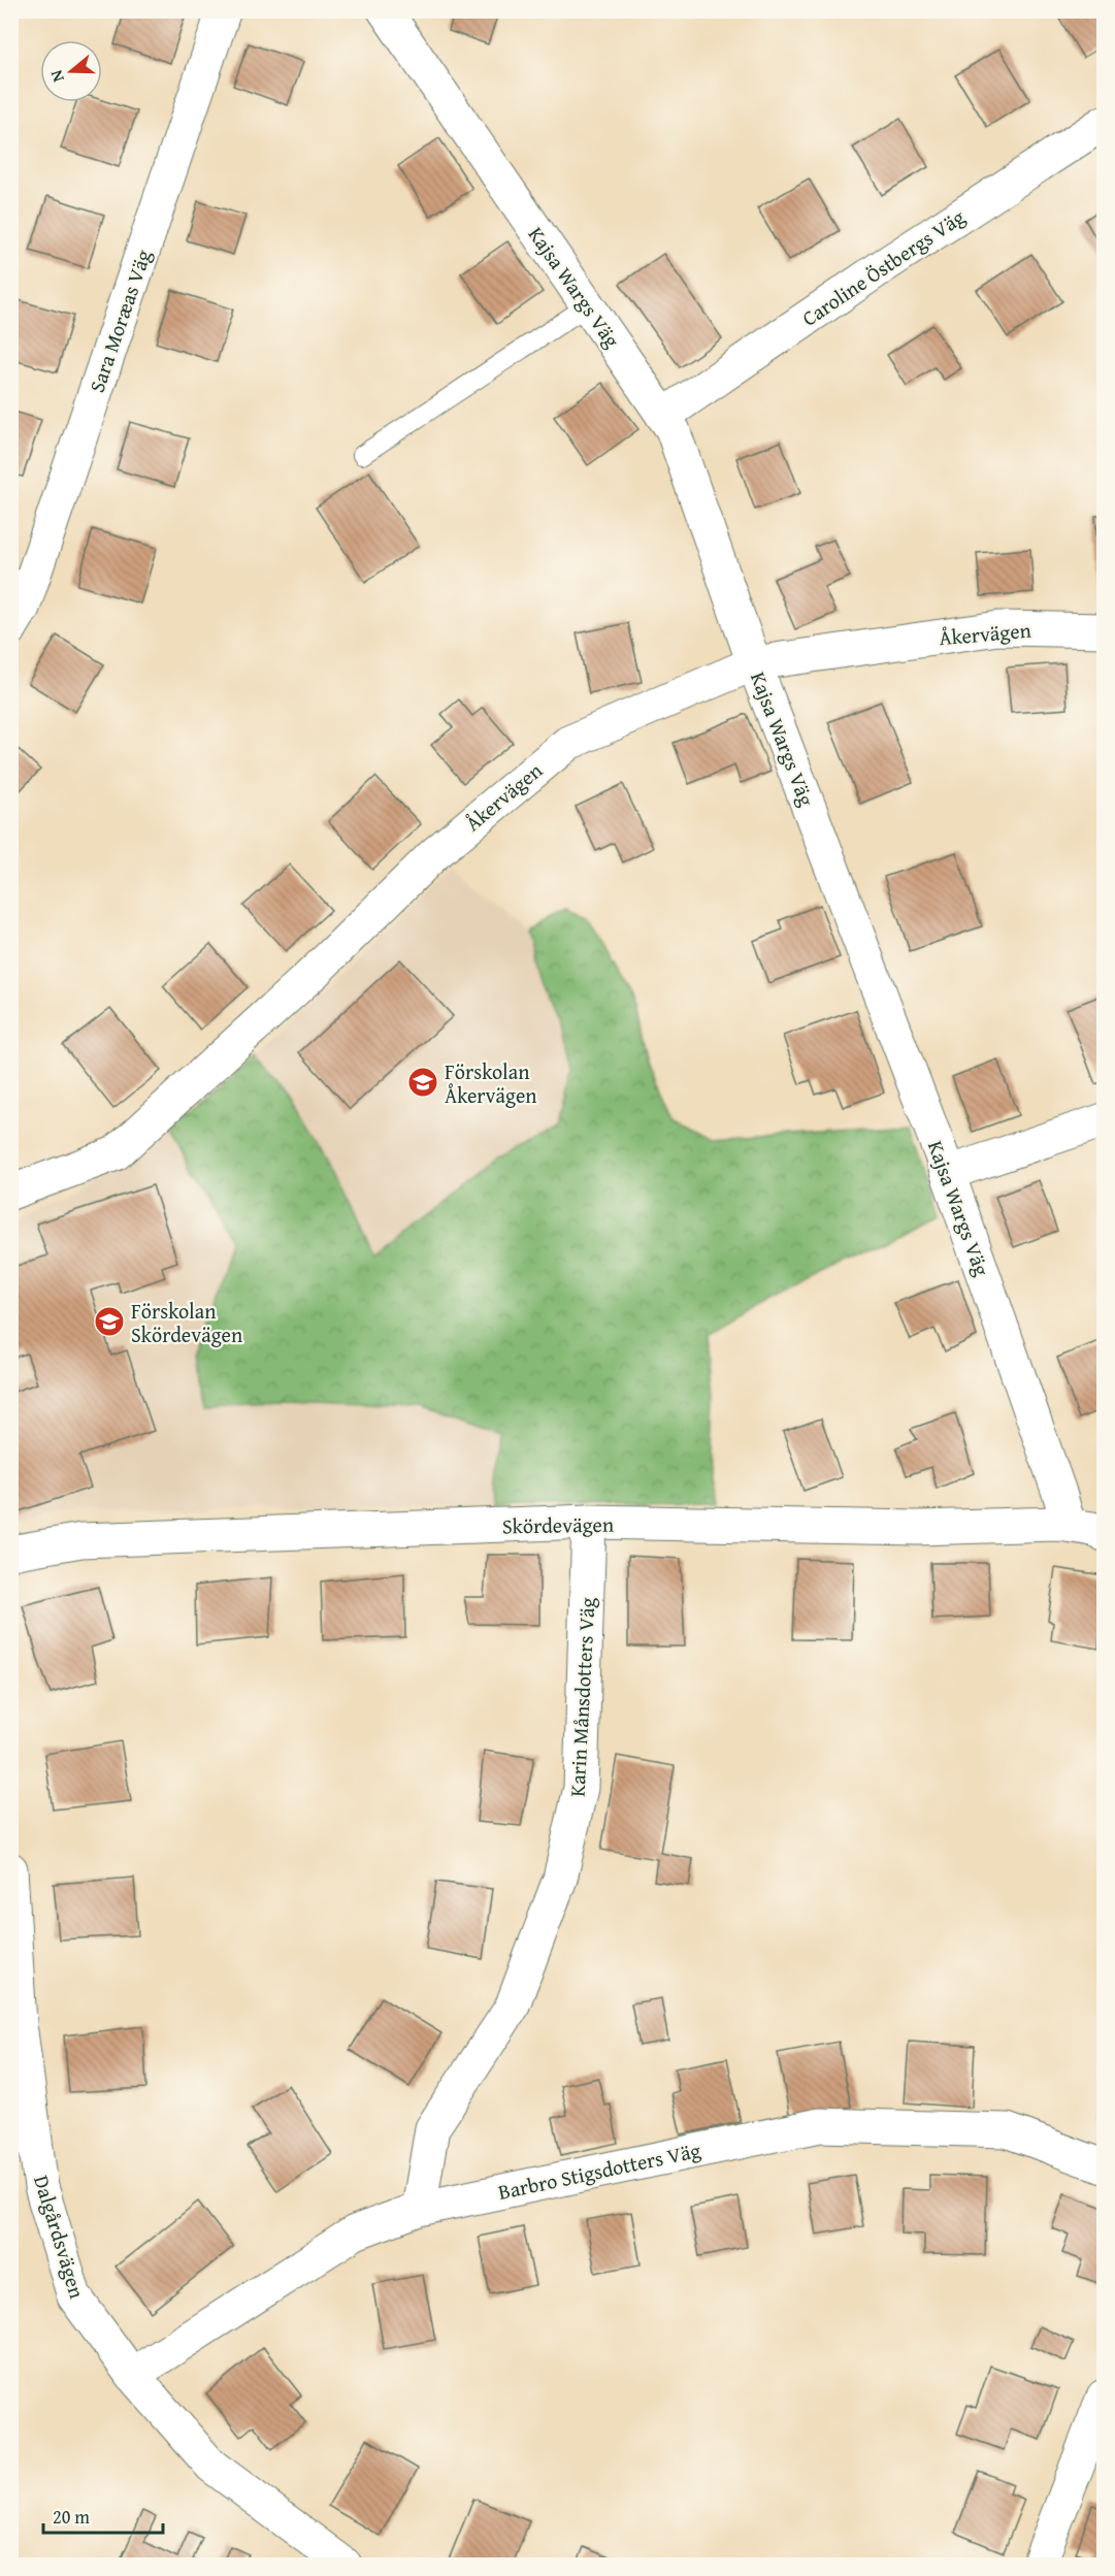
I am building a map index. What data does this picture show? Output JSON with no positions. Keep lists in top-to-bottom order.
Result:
{
  "streets": {
    "street": [
      "Caroline Östbergs Väg",
      "Kajsa Wargs Väg",
      "Sara Moræas Väg",
      "Åkervägen",
      "Skördevägen",
      "Karin Månsdotters Väg",
      "Barbro Stigsdotters Väg",
      "Dalgårdsvägen"
    ]
  },
  "crossings": [
    ["Caroline Östbergs Väg", "Kajsa Wargs Väg"],
    ["Kajsa Wargs Väg", "Åkervägen"],
    ["Kajsa Wargs Väg", "Skördevägen"],
    ["Skördevägen", "Karin Månsdotters Väg"],
    ["Karin Månsdotters Väg", "Barbro Stigsdotters Väg"],
    ["Barbro Stigsdotters Väg", "Dalgårdsvägen"]
  ],
  "places": {
    "school or university": ["Förskolan Åkervägen", "Förskolan Skördevägen"]
  },
  "scale_bar": "20 m",
  "north": "left"
}
